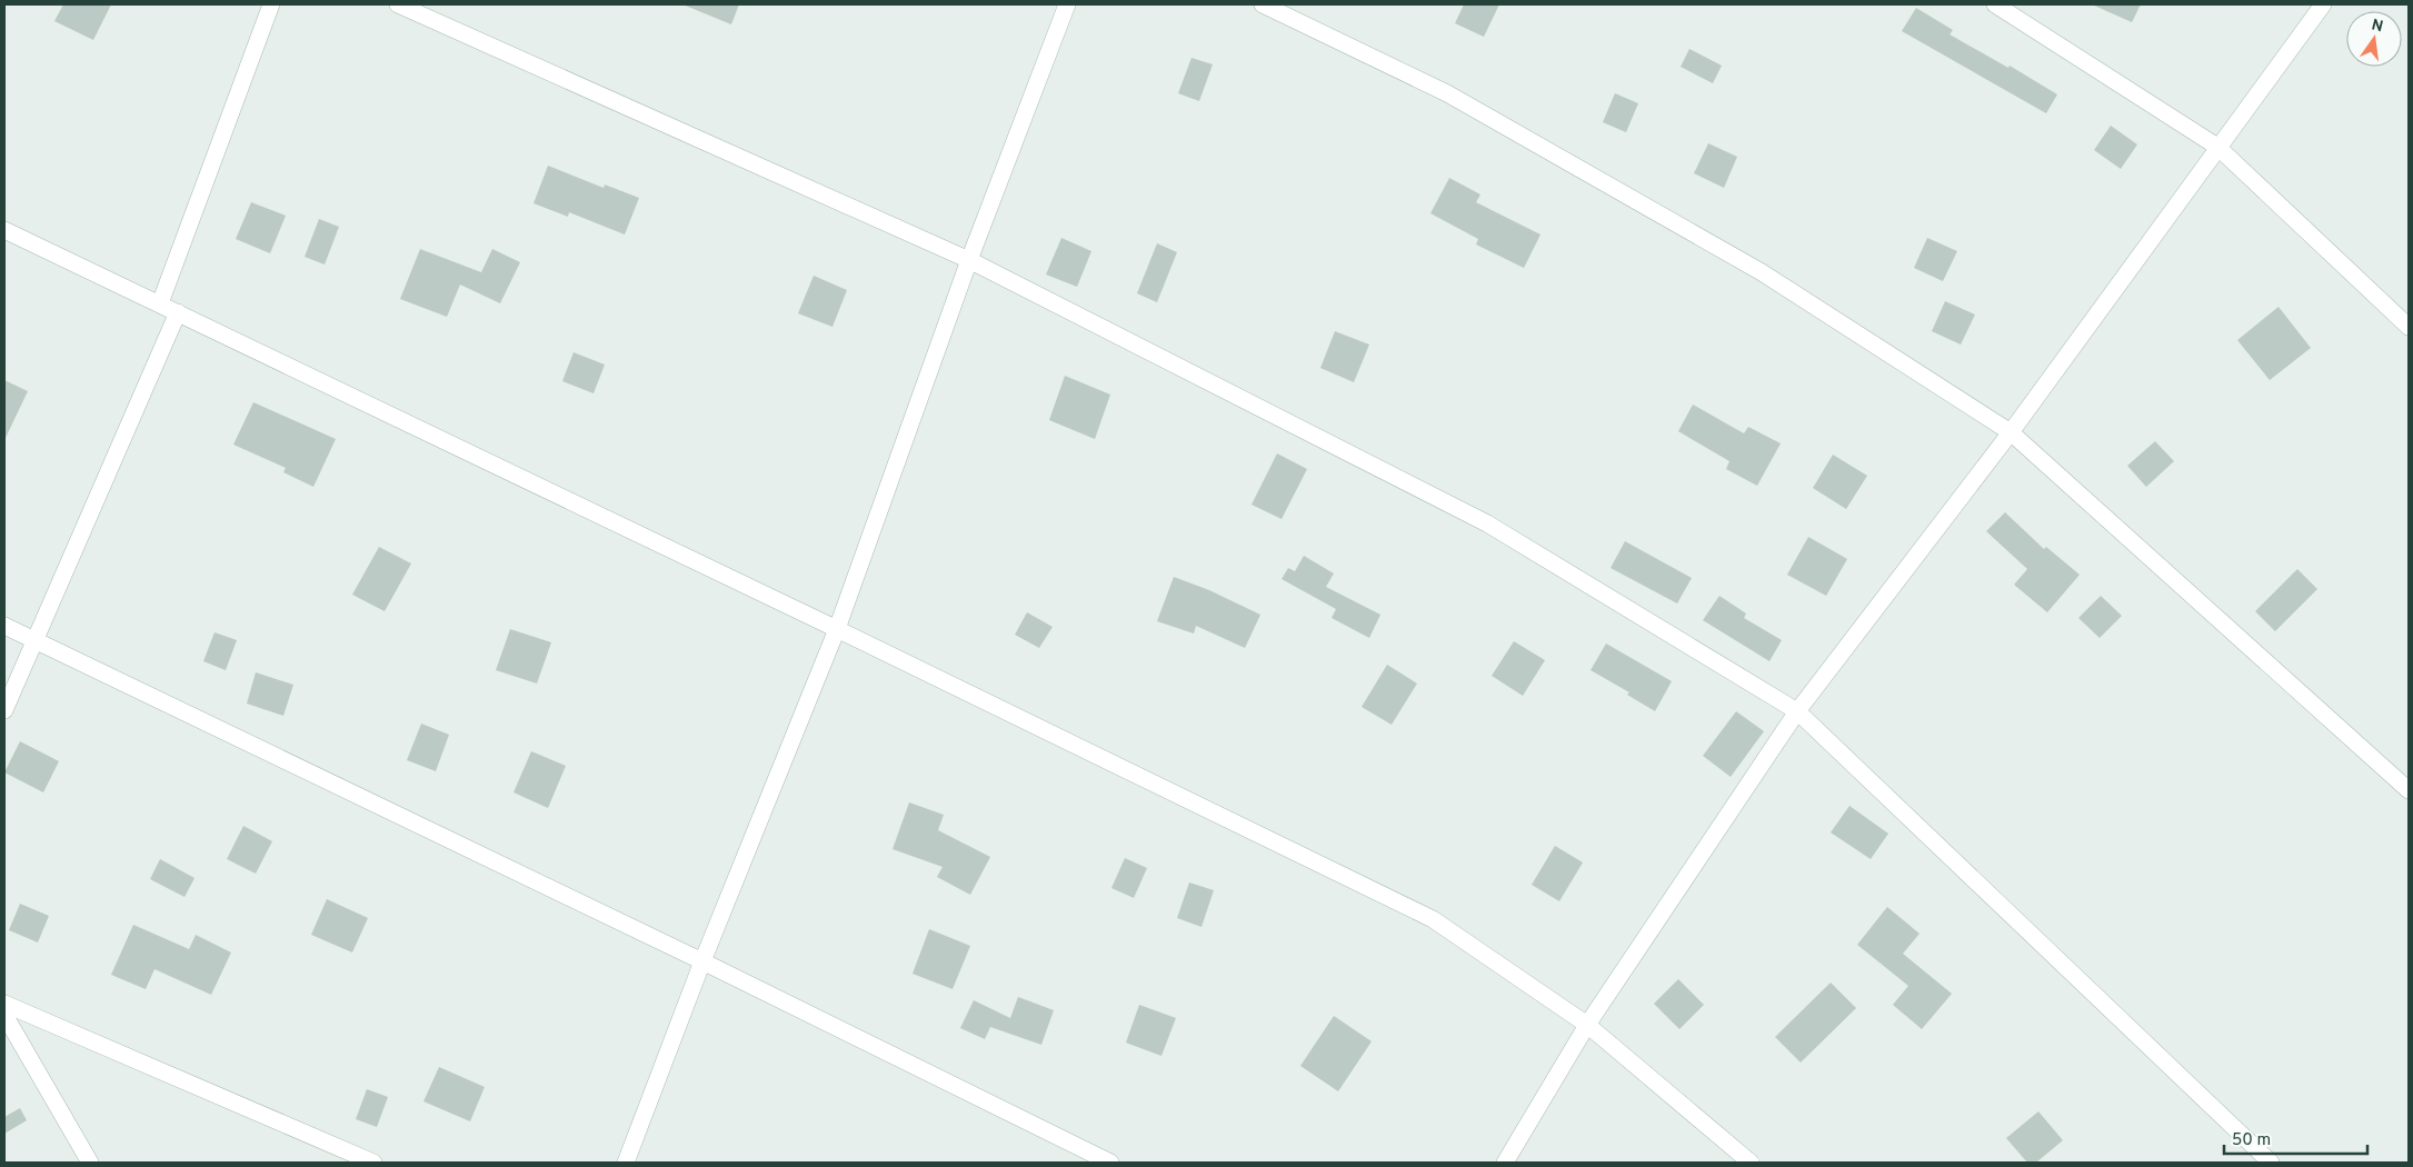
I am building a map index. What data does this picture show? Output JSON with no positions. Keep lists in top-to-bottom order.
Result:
{
  "scale_bar": "50 m",
  "north": "top"
}
